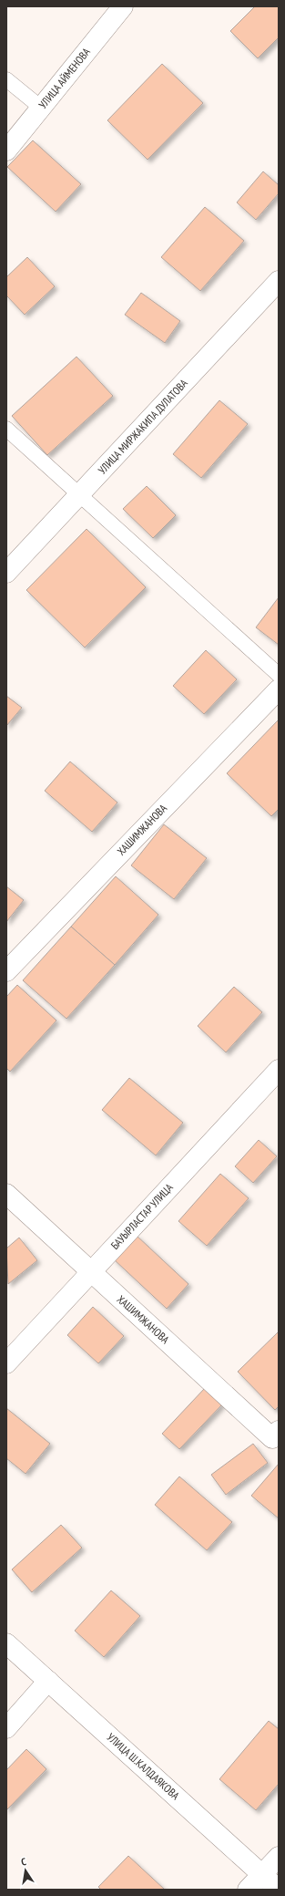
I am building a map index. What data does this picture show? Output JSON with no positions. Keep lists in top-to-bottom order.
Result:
{
  "streets": {
    "street": [
      "УЛИЦА АЙМЕНОВА",
      "УЛИЦА МИРЖАКИПА ДУЛАТОВА",
      "ХАШИМЖАНОВА",
      "БАУЫРЛАСТАР УЛИЦА",
      "УЛИЦА Ш.КАЛДАЯКОВА"
    ]
  },
  "crossings": [
    ["ХАШИМЖАНОВА", "БАУЫРЛАСТАР УЛИЦА"]
  ],
  "north": "top"
}
